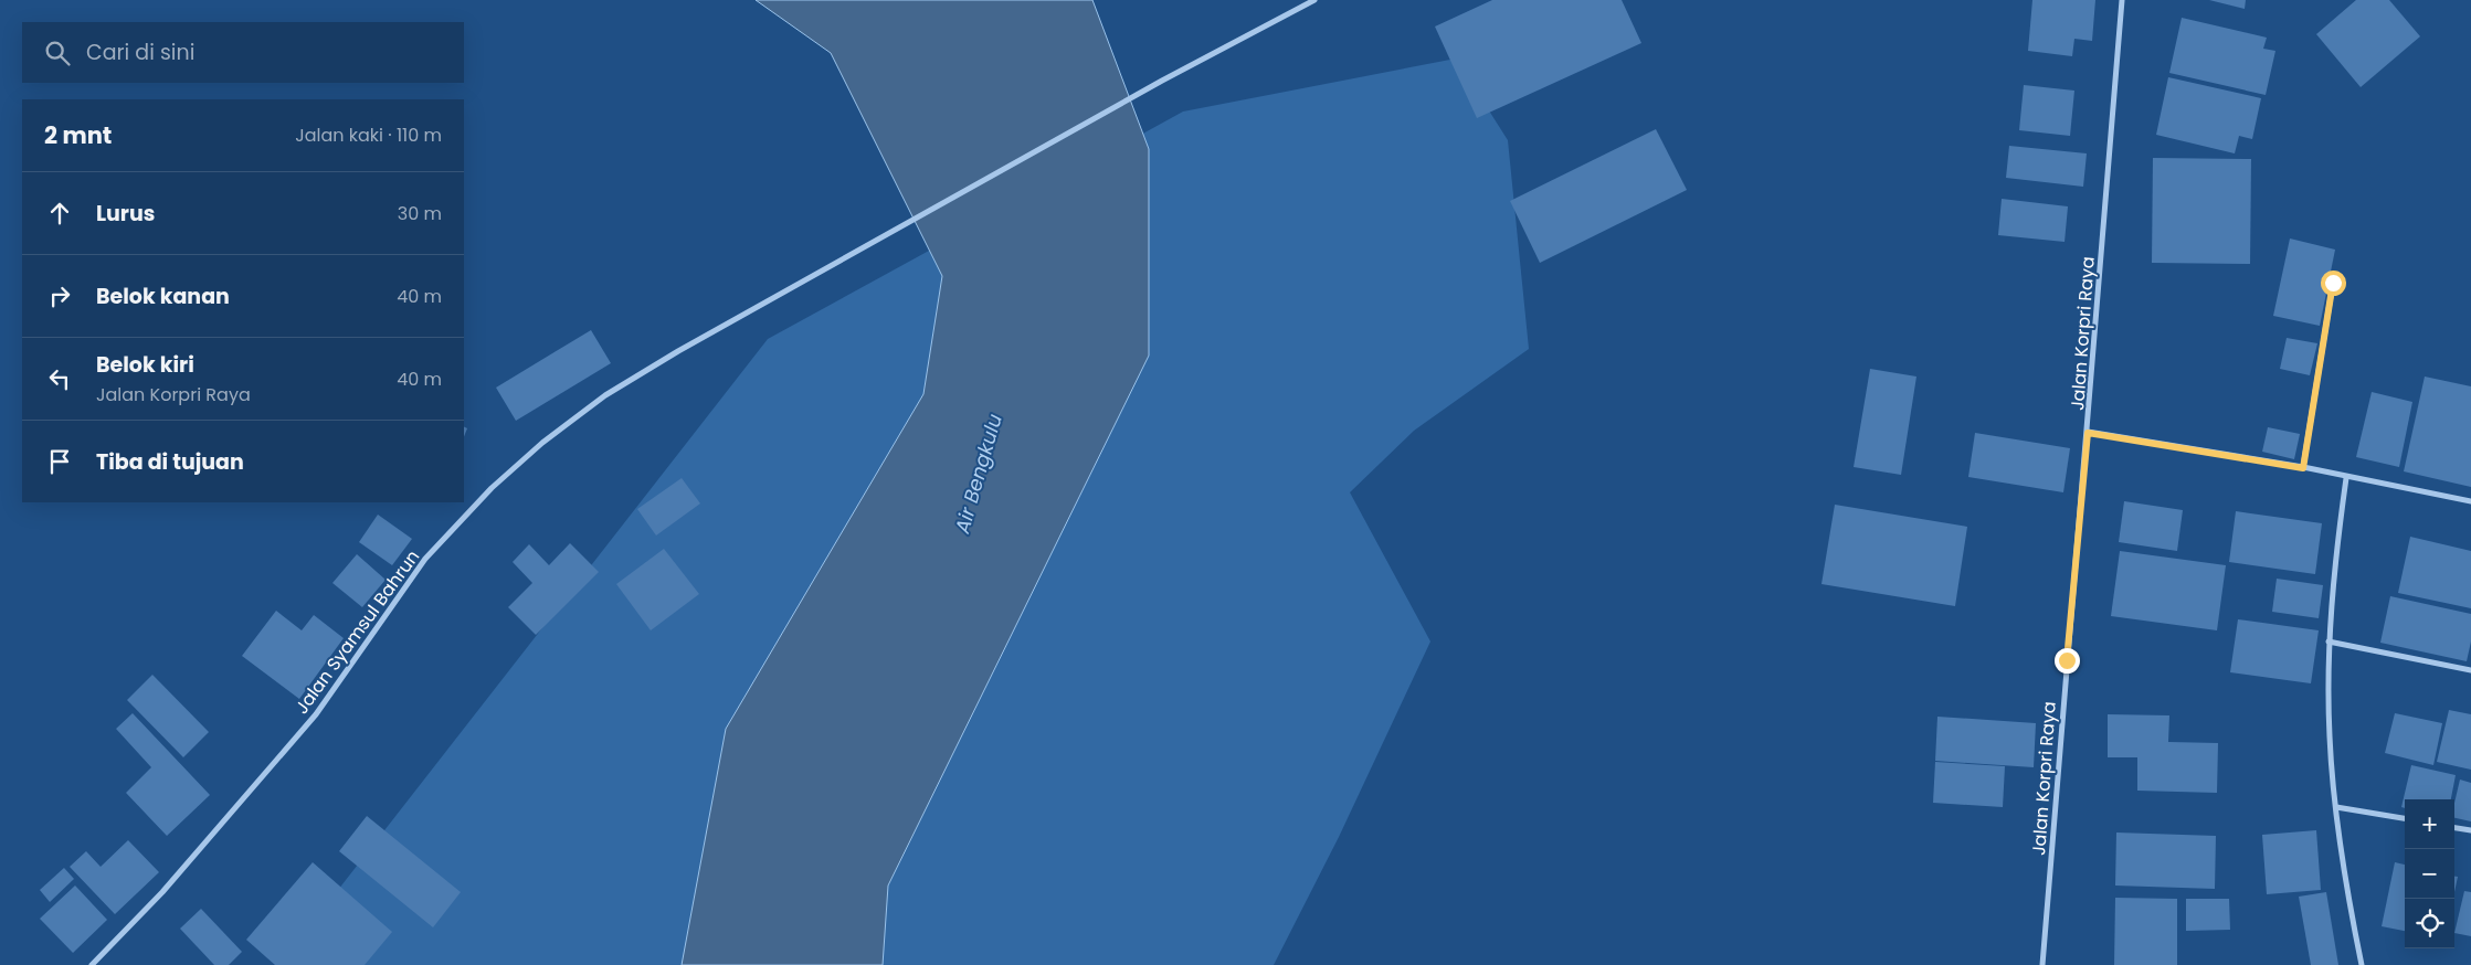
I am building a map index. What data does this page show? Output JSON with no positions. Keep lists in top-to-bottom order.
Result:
{
  "streets": {
    "street": ["Jalan Korpri Raya", "Jalan Syamsul Bahrun"]
  },
  "water": ["Air Bengkulu"],
  "page": {
    "search": "Cari di sini",
    "heading": ["2 mnt", "Jalan kaki · 110 m"],
    "list": [
      ["Lurus", "30 m"],
      ["Belok kanan", "40 m"],
      ["Belok kiri", "Jalan Korpri Raya", "40 m"],
      "Tiba di tujuan"
    ],
    "map_buttons": ["+", "−"]
  }
}
